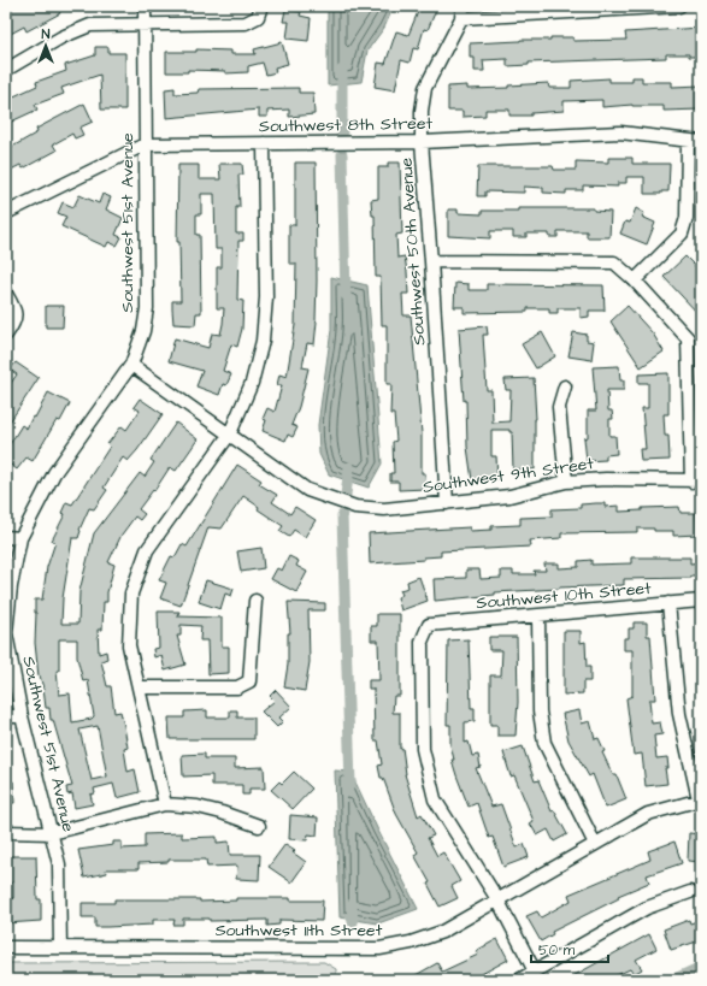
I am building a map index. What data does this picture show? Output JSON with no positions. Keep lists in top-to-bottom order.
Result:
{
  "streets": {
    "street": [
      "Southwest 8th Street",
      "Southwest 51st Avenue",
      "Southwest 50th Avenue",
      "Southwest 9th Street",
      "Southwest 10th Street",
      "Southwest 11th Street"
    ]
  },
  "crossings": [
    ["Southwest 8th Street", "Southwest 51st Avenue"],
    ["Southwest 8th Street", "Southwest 50th Avenue"],
    ["Southwest 51st Avenue", "Southwest 9th Street"],
    ["Southwest 51st Avenue", "Southwest 11th Street"],
    ["Southwest 50th Avenue", "Southwest 9th Street"],
    ["Southwest 10th Street", "Southwest 11th Street"]
  ],
  "scale_bar": "50 m",
  "north": "top"
}
